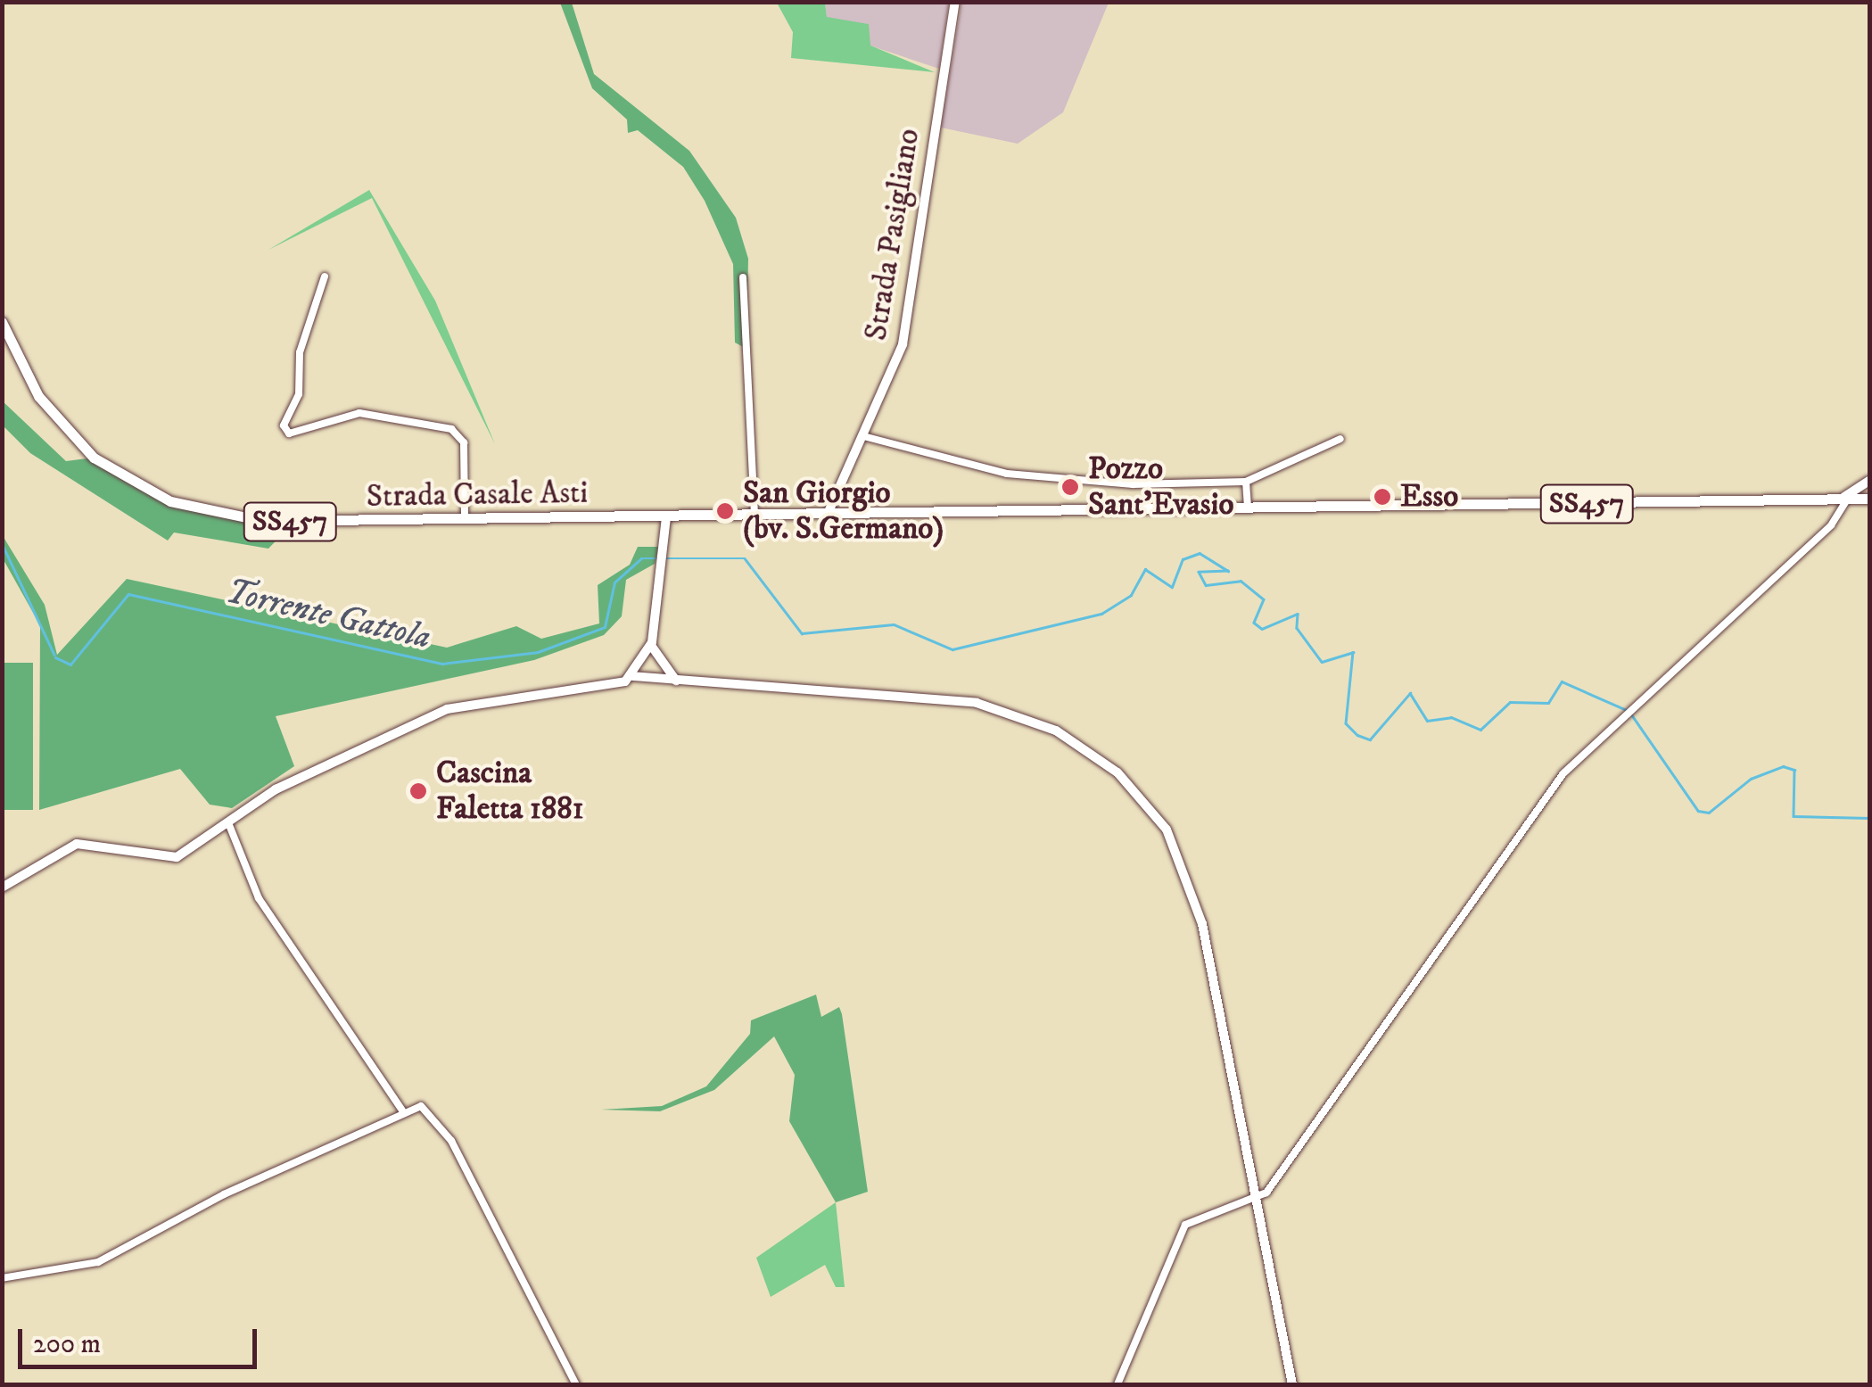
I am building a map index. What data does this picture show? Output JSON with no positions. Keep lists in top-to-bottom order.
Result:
{
  "streets": {
    "main road": ["Strada Casale Asti", "SS457"],
    "street": ["Strada Pasigliano"]
  },
  "crossings": [
    ["Strada Pasigliano", "SS457"],
    ["Strada Casale Asti", "SS457"]
  ],
  "water": ["Torrente Gattola"],
  "places": [
    "Pozzo Sant'Evasio",
    "Esso",
    "San Giorgio (bv. S.Germano)",
    "Cascina Faletta 1881"
  ],
  "scale_bar": "200 m"
}
